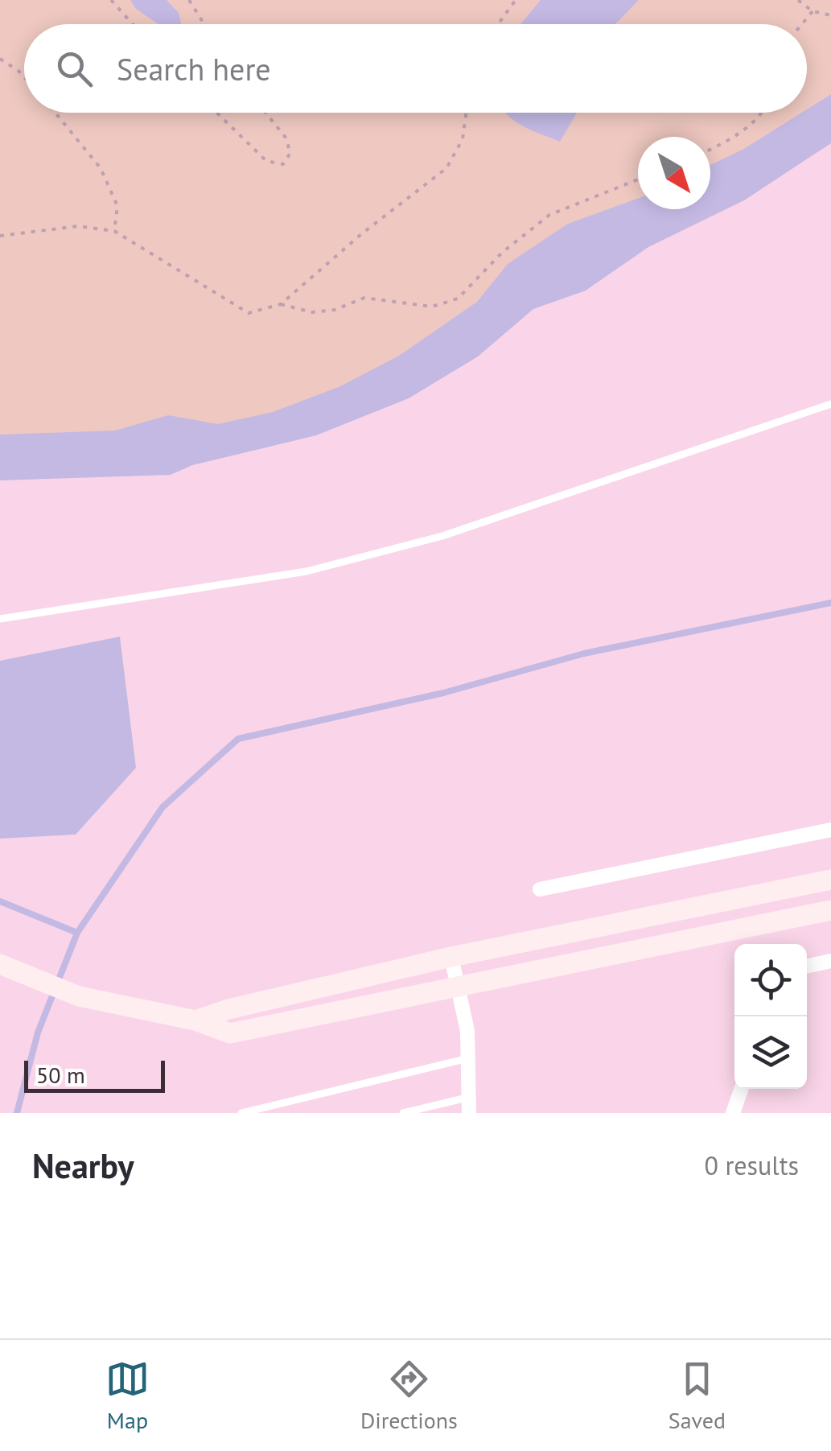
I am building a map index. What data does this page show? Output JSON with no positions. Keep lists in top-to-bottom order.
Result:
{
  "scale_bar": "50 m",
  "north": "bottom right",
  "page": {
    "search": "Search here",
    "scale": "50 m",
    "heading": ["Nearby", "0 results"],
    "nav": ["Map", "Directions", "Saved"]
  }
}
